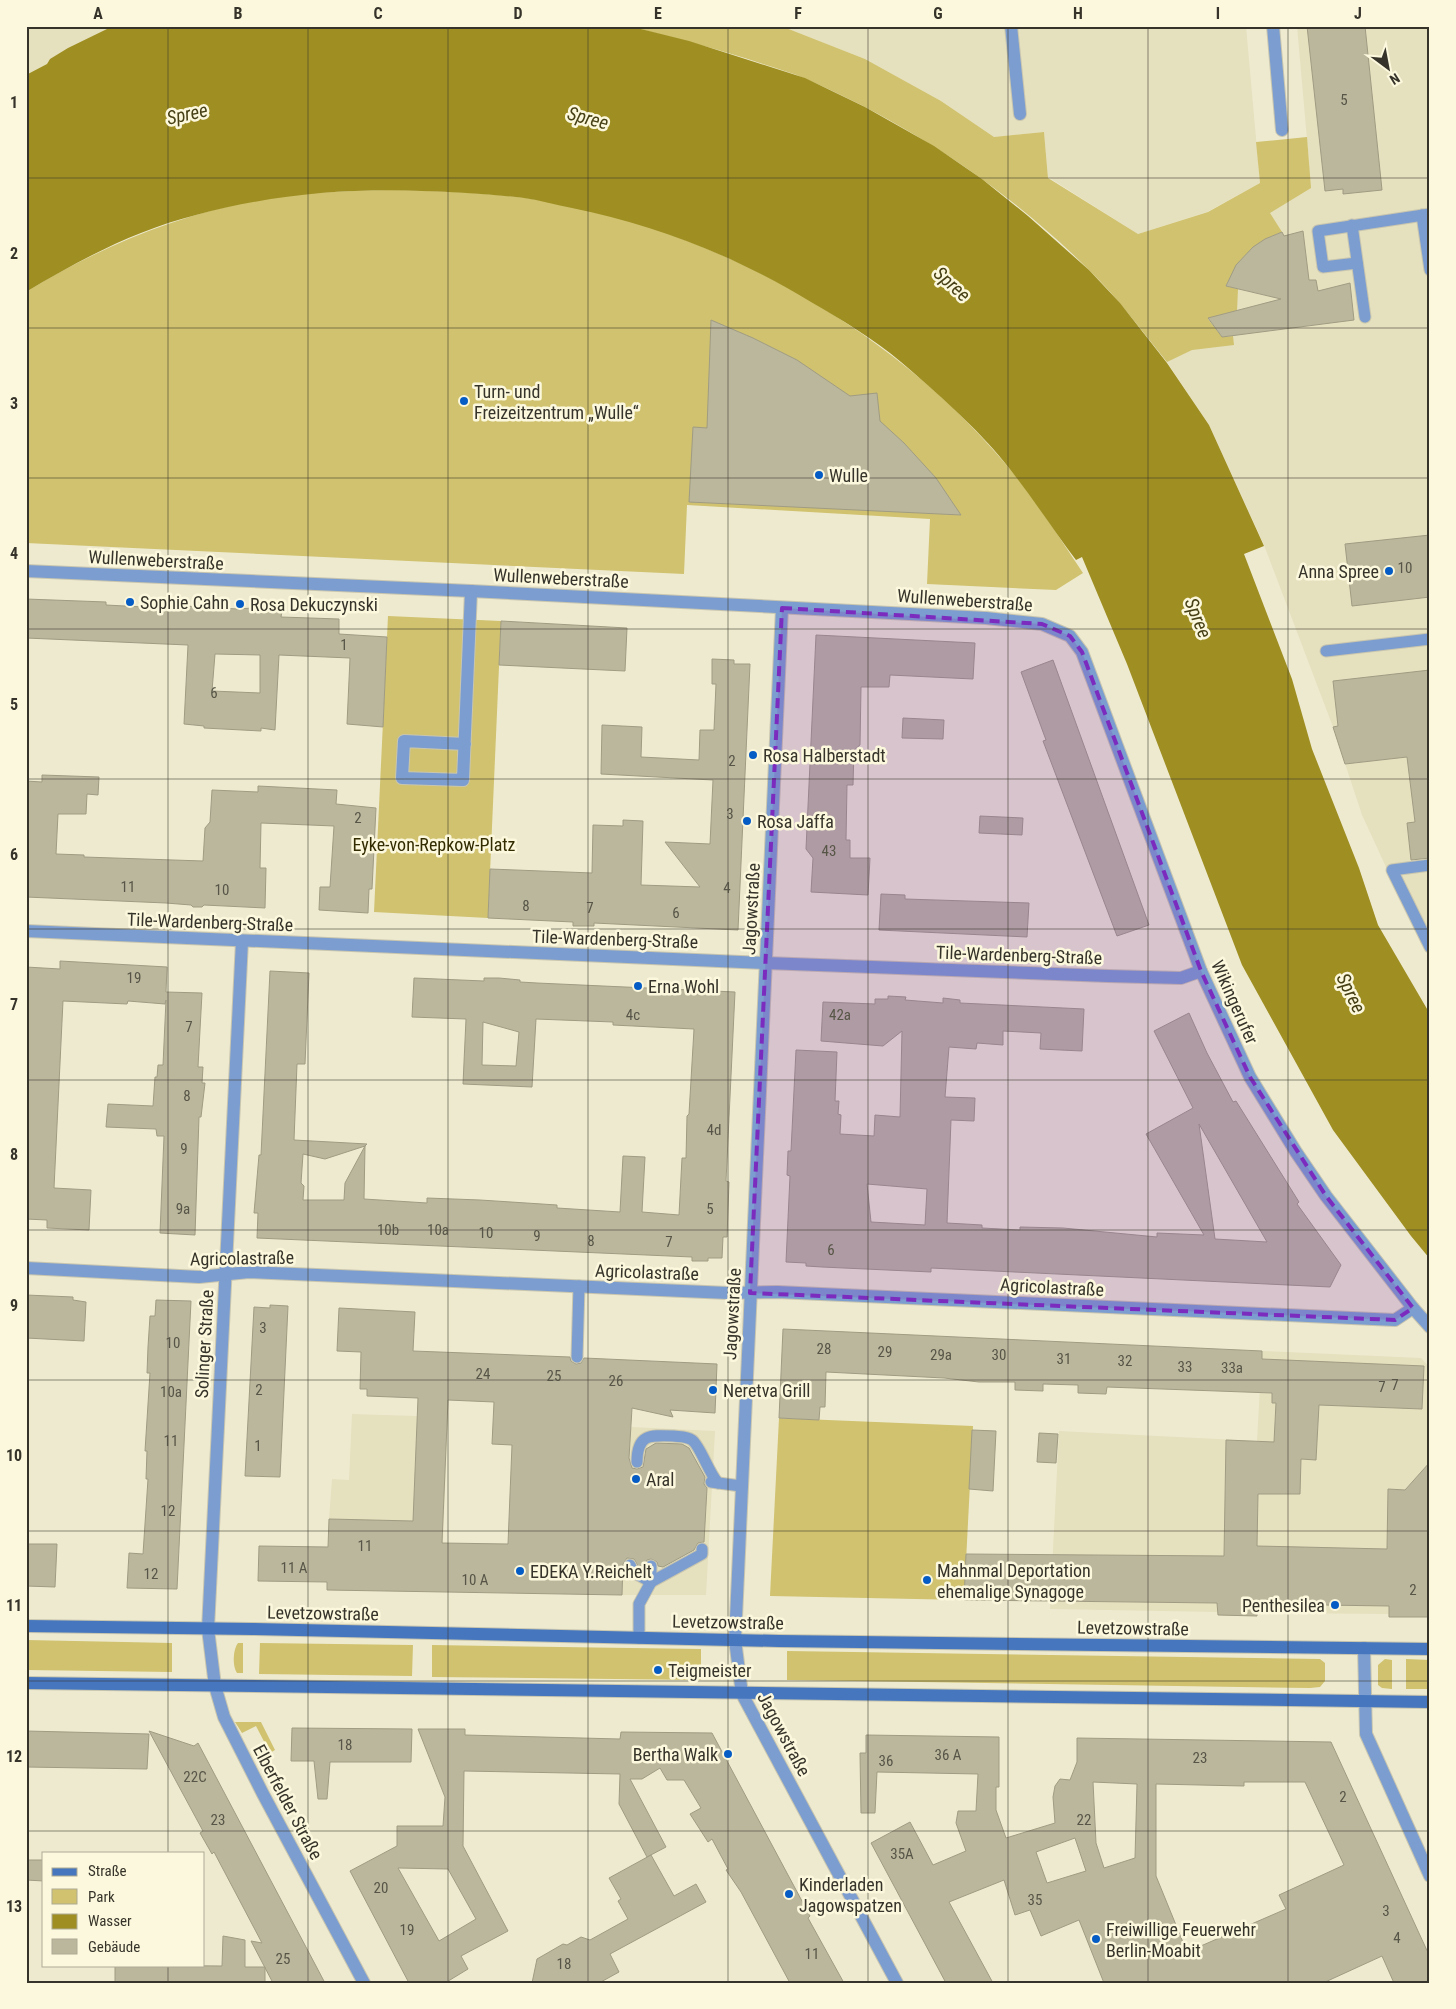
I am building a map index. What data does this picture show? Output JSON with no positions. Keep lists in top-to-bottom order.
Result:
{
  "streets": {
    "main road": ["Levetzowstraße"],
    "street": [
      "Wullenweberstraße",
      "Jagowstraße",
      "Tile-Wardenberg-Straße",
      "Wikingerufer",
      "Agricolastraße",
      "Solinger Straße",
      "Elberfelder Straße"
    ]
  },
  "crossings": [
    ["Wullenweberstraße", "Jagowstraße"],
    ["Wullenweberstraße", "Wikingerufer"],
    ["Jagowstraße", "Tile-Wardenberg-Straße"],
    ["Jagowstraße", "Agricolastraße"],
    ["Jagowstraße", "Levetzowstraße"],
    ["Tile-Wardenberg-Straße", "Wikingerufer"],
    ["Tile-Wardenberg-Straße", "Solinger Straße"],
    ["Wikingerufer", "Agricolastraße"],
    ["Agricolastraße", "Solinger Straße"],
    ["Solinger Straße", "Levetzowstraße"],
    ["Solinger Straße", "Elberfelder Straße"],
    ["Levetzowstraße", "Elberfelder Straße"]
  ],
  "water": ["Spree"],
  "parks": ["Eyke-von-Repkow-Platz"],
  "places": [
    "Turn- und Freizeitzentrum „Wulle“",
    "Wulle",
    "Anna Spree",
    "Sophie Cahn",
    "Rosa Dekuczynski",
    "Rosa Halberstadt",
    "Rosa Jaffa",
    "Erna Wohl",
    "Neretva Grill",
    "Aral",
    "EDEKA Y.Reichelt",
    "Mahnmal Deportation ehemalige Synagoge",
    "Penthesilea",
    "Teigmeister",
    "Bertha Walk",
    "Kinderladen Jagowspatzen",
    "Freiwillige Feuerwehr Berlin-Moabit"
  ],
  "house_numbers": [
    "5",
    "10",
    "1",
    "6",
    "2",
    "3",
    "2",
    "43",
    "11",
    "4",
    "10",
    "8",
    "7",
    "6",
    "19",
    "4c",
    "42a",
    "7",
    "8",
    "4d",
    "9",
    "9a",
    "5",
    "10b",
    "10a",
    "10",
    "9",
    "8",
    "7",
    "6",
    "3",
    "10",
    "28",
    "29",
    "29a",
    "30",
    "31",
    "32",
    "33",
    "33a",
    "24",
    "25",
    "26",
    "7",
    "7",
    "2",
    "10a",
    "11",
    "1",
    "12",
    "11",
    "11 A",
    "12",
    "10 A",
    "2",
    "18",
    "36 A",
    "23",
    "36",
    "22C",
    "2",
    "23",
    "22",
    "35A",
    "20",
    "35",
    "3",
    "19",
    "4",
    "11",
    "25",
    "18"
  ],
  "legend": [
    "Straße",
    "Park",
    "Wasser",
    "Gebäude"
  ],
  "north": "bottom right",
  "grid": {
    "columns": [
      "A",
      "B",
      "C",
      "D",
      "E",
      "F",
      "G",
      "H",
      "I",
      "J"
    ],
    "rows": [
      "1",
      "2",
      "3",
      "4",
      "5",
      "6",
      "7",
      "8",
      "9",
      "10",
      "11",
      "12",
      "13"
    ]
  }
}
